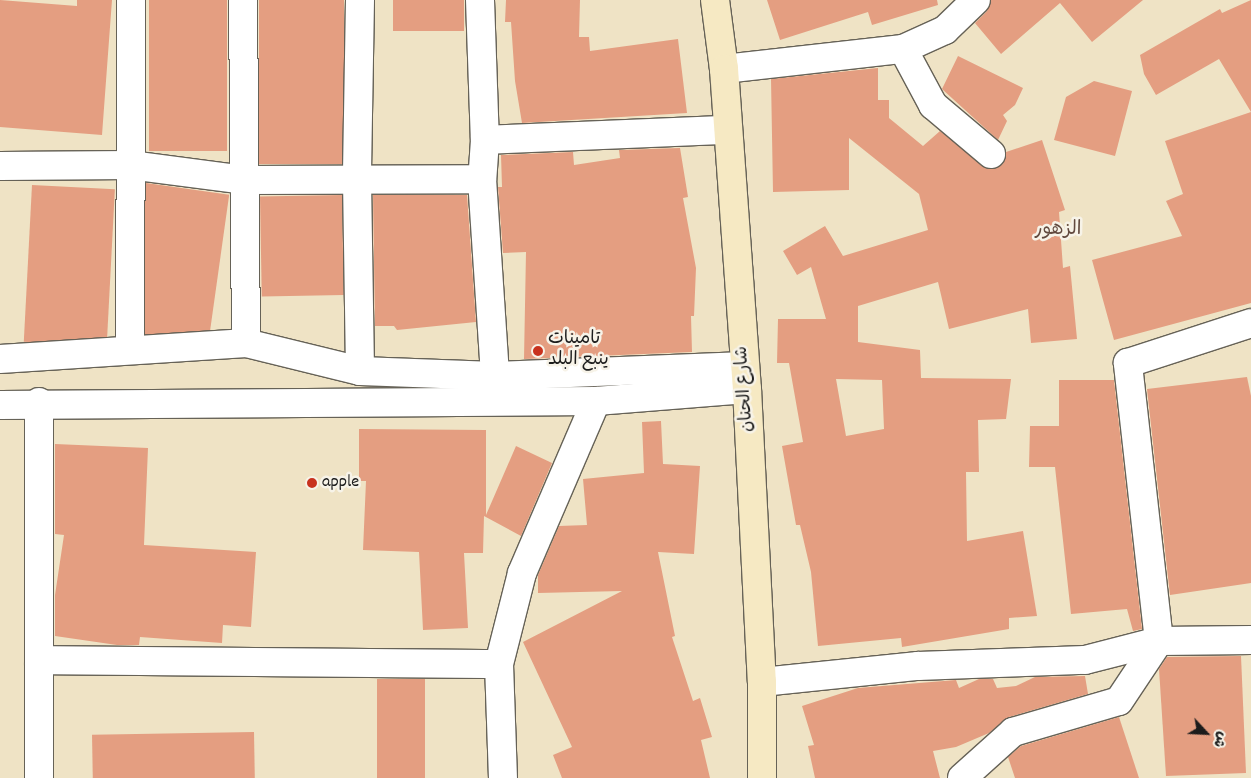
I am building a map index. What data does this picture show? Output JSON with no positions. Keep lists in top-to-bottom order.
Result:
{
  "streets": {
    "main road": ["شارع الحنان"]
  },
  "districts": ["الزهور"],
  "places": ["تامينات ينبع البلد", "apple"],
  "north": "bottom right"
}
